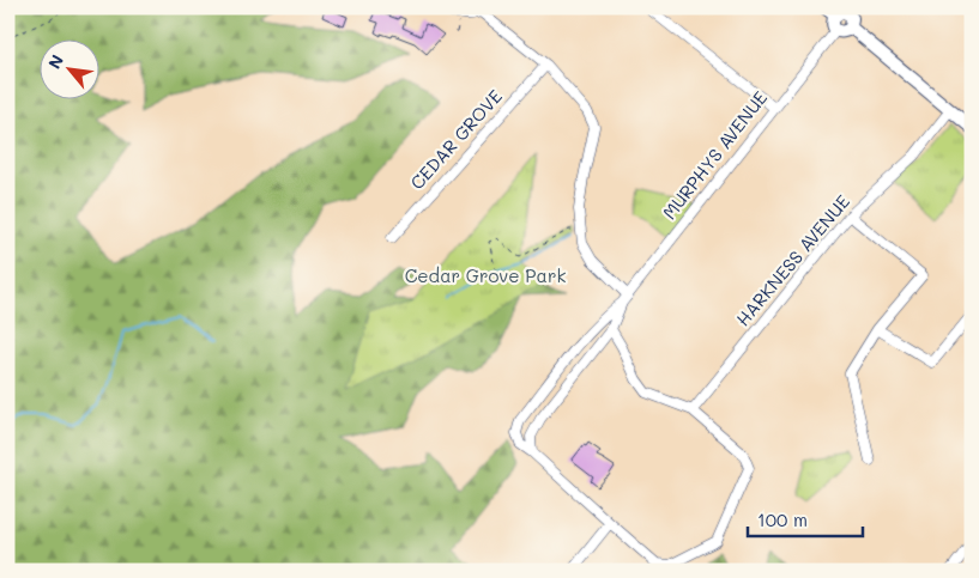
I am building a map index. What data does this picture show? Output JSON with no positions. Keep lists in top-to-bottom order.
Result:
{
  "streets": {
    "street": ["CEDAR GROVE", "MURPHYS AVENUE", "HARKNESS AVENUE"]
  },
  "parks": ["Cedar Grove Park"],
  "scale_bar": "100 m",
  "north": "top left"
}
